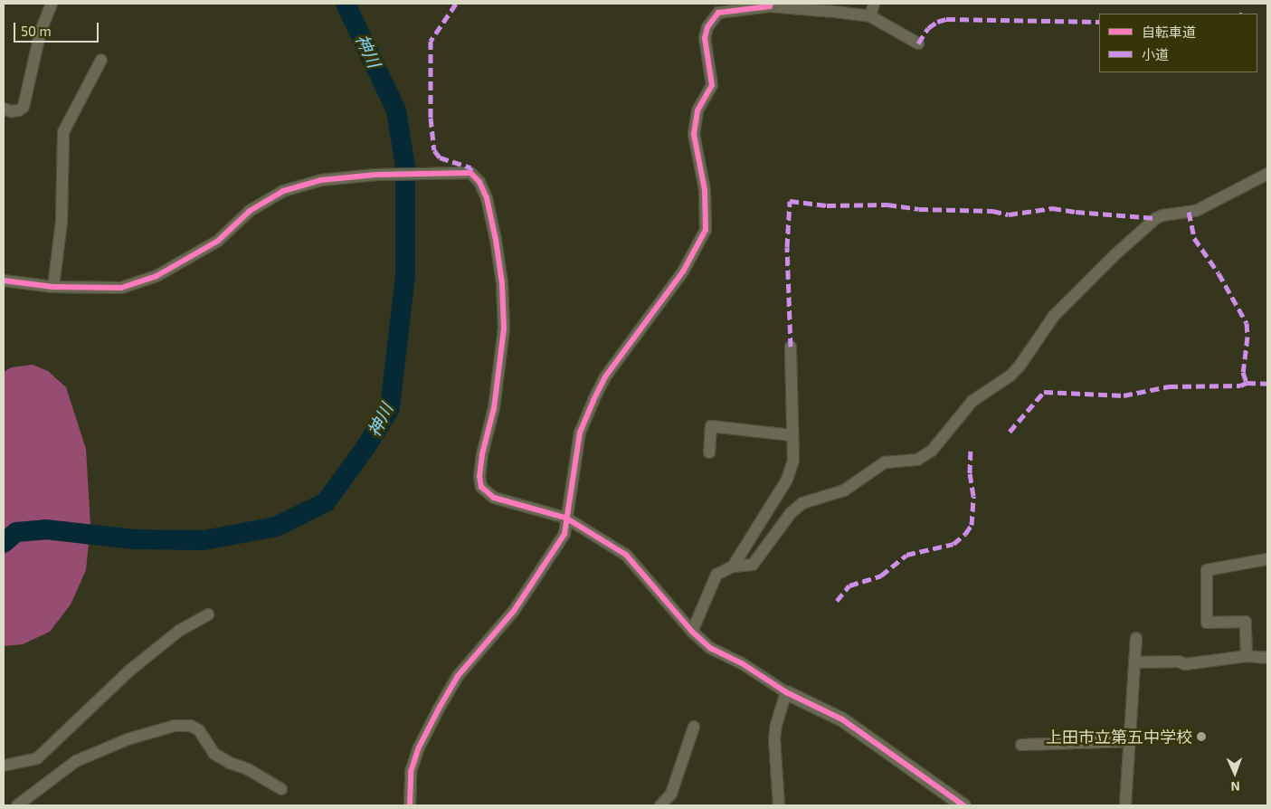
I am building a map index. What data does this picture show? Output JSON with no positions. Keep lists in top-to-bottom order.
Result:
{
  "water": ["神川"],
  "places": ["上田市立第五中学校"],
  "legend": ["自転車道", "小道"],
  "scale_bar": "50 m",
  "north": "bottom"
}
